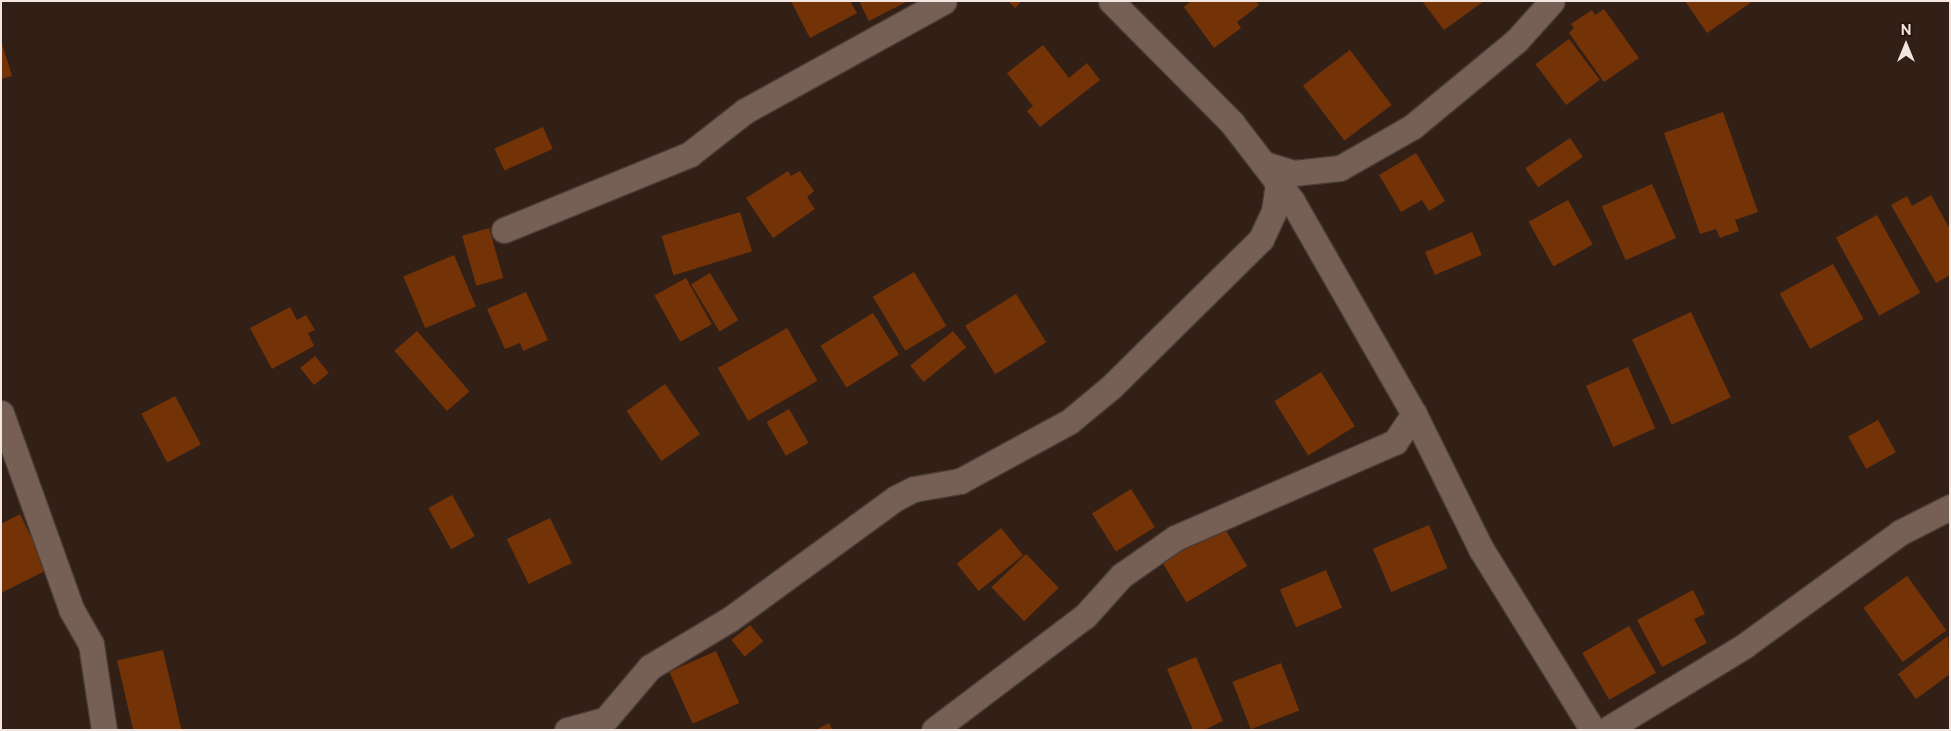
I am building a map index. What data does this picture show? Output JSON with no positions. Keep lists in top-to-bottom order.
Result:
{
  "north": "top"
}
